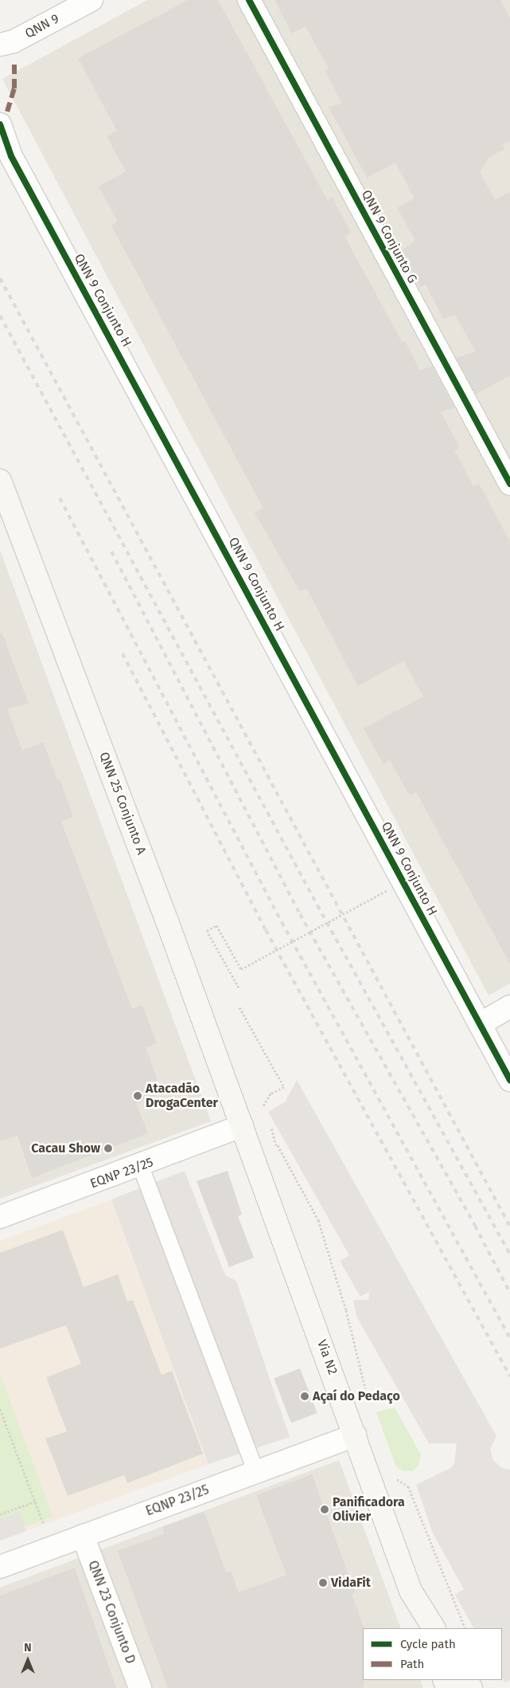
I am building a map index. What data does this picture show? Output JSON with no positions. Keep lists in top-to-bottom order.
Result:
{
  "streets": {
    "main road": ["QNN 25 Conjunto A", "Via N2"],
    "street": [
      "QNN 9",
      "QNN 9 Conjunto G",
      "QNN 9 Conjunto H",
      "EQNP 23/25",
      "QNN 23 Conjunto D"
    ]
  },
  "crossings": [
    ["QNN 25 Conjunto A", "EQNP 23/25"],
    ["QNN 25 Conjunto A", "Via N2"],
    ["EQNP 23/25", "Via N2"],
    ["EQNP 23/25", "QNN 23 Conjunto D"]
  ],
  "places": [
    "Atacadão DrogaCenter",
    "Cacau Show",
    "Açaí do Pedaço",
    "Panificadora Olivier",
    "VidaFit"
  ],
  "legend": ["Cycle path", "Path"],
  "north": "top"
}
